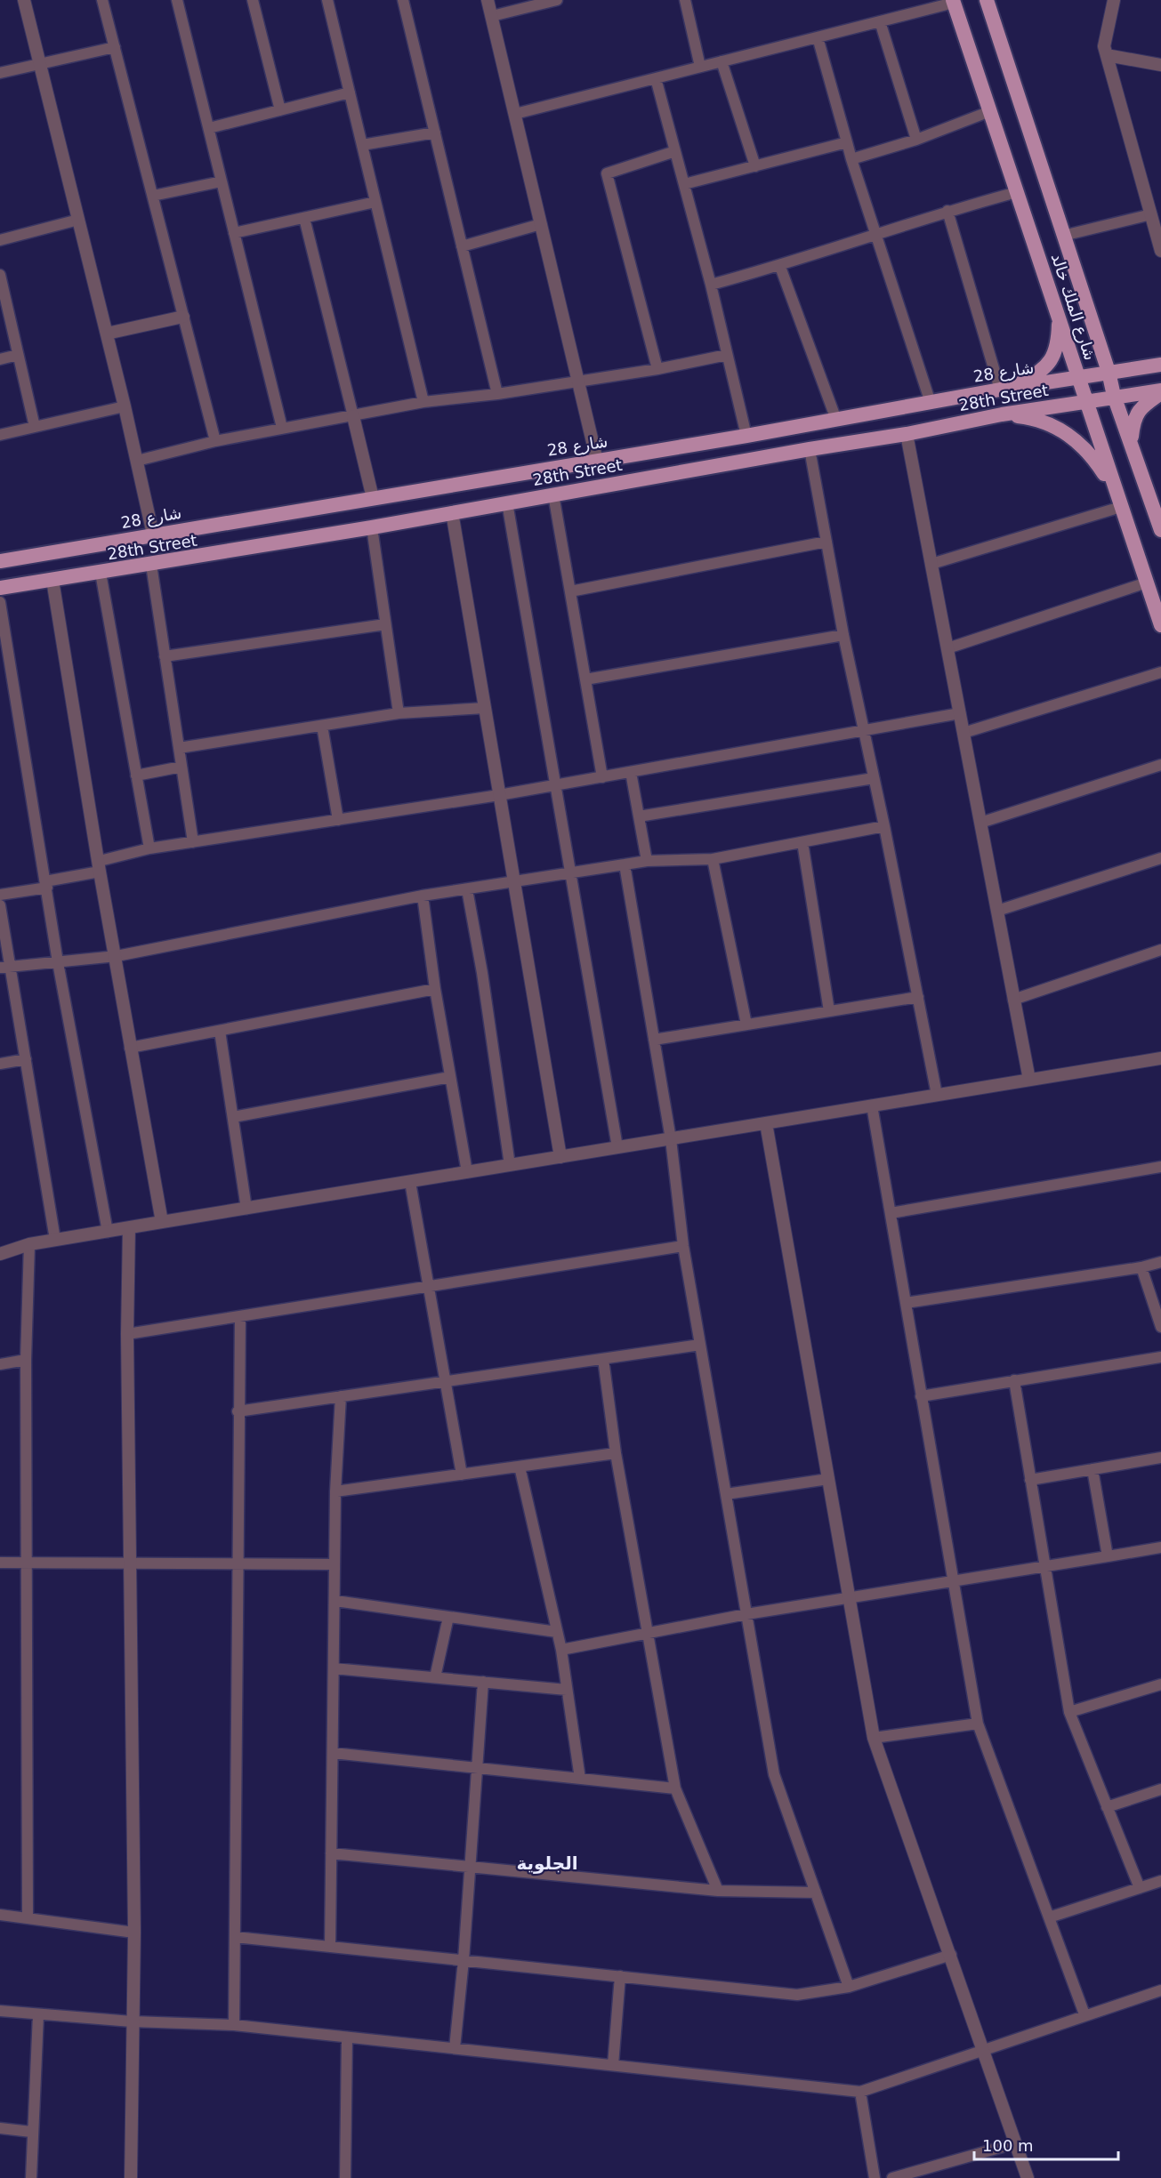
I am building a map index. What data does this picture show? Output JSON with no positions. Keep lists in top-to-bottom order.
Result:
{
  "streets": {
    "main road": ["شارع الملك خالد", "شارع 28", "28th Street"]
  },
  "crossings": [
    ["شارع الملك خالد", "شارع 28"],
    ["شارع الملك خالد", "28th Street"]
  ],
  "districts": ["الجلوية"],
  "scale_bar": "100 m"
}
